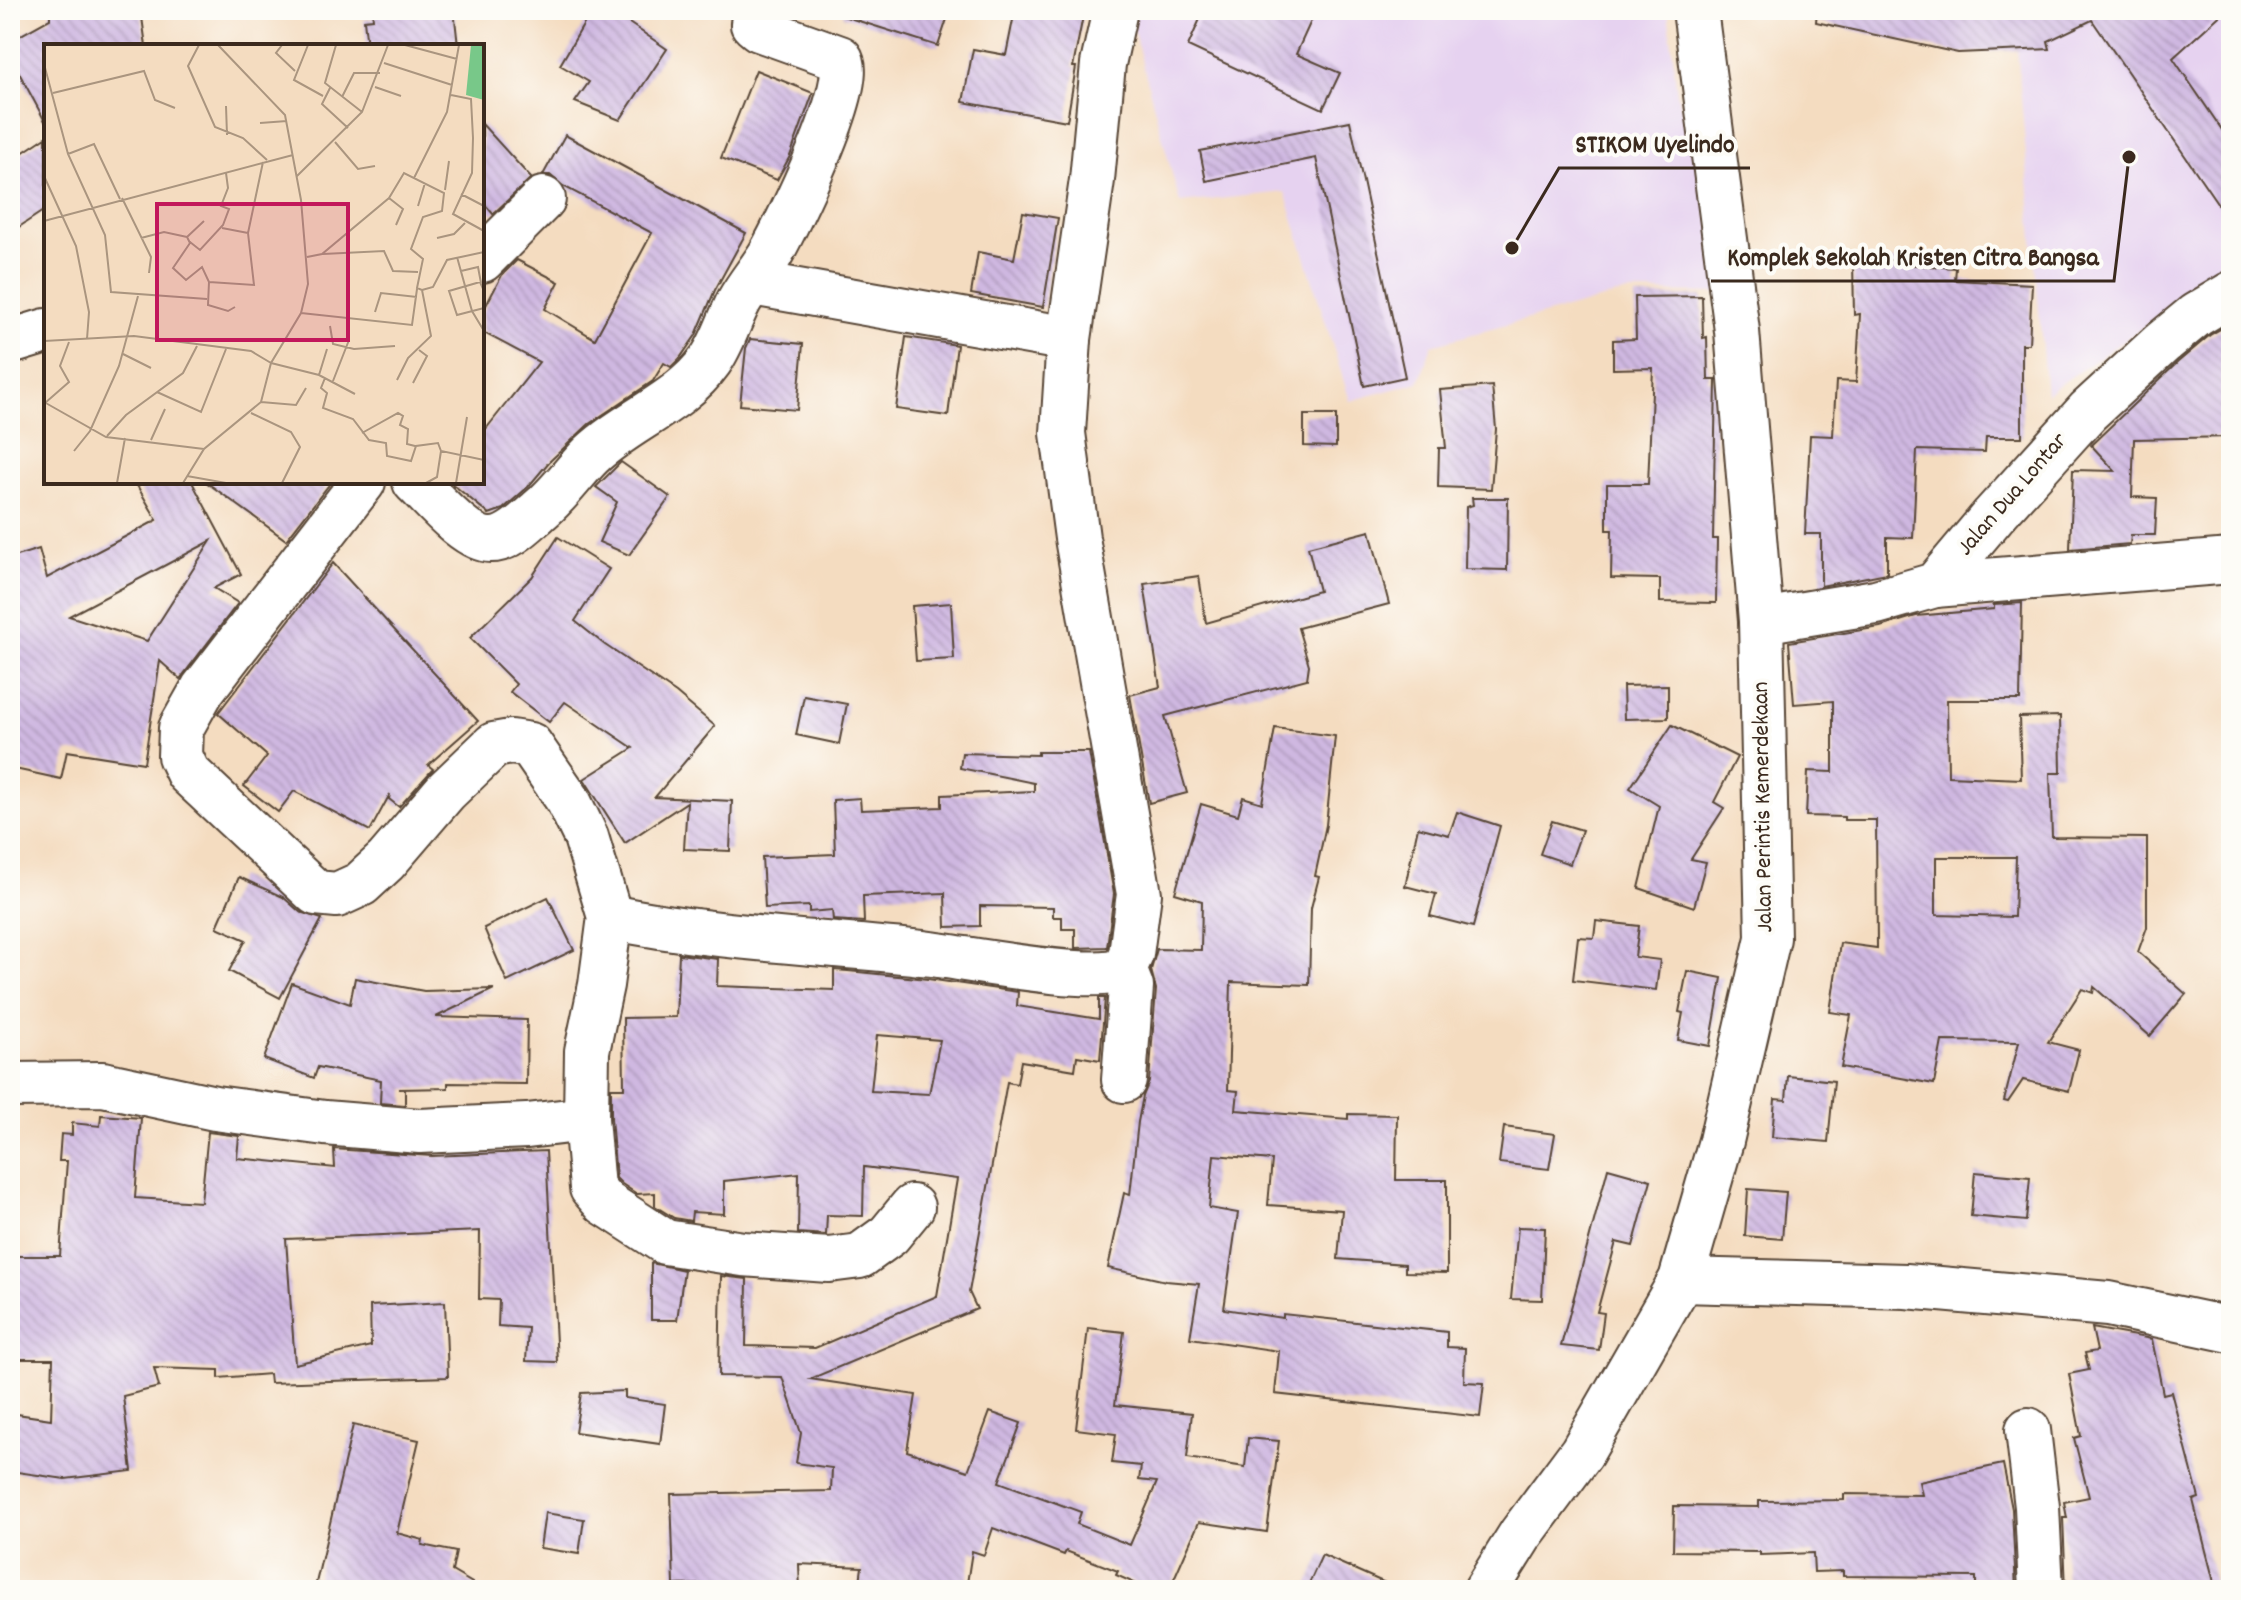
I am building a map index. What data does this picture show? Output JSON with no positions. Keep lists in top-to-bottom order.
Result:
{
  "streets": {
    "street": ["Jalan Dua Lontar", "Jalan Perintis Kemerdekaan"]
  },
  "places": ["Komplek Sekolah Kristen Citra Bangsa", "STIKOM Uyelindo"]
}
